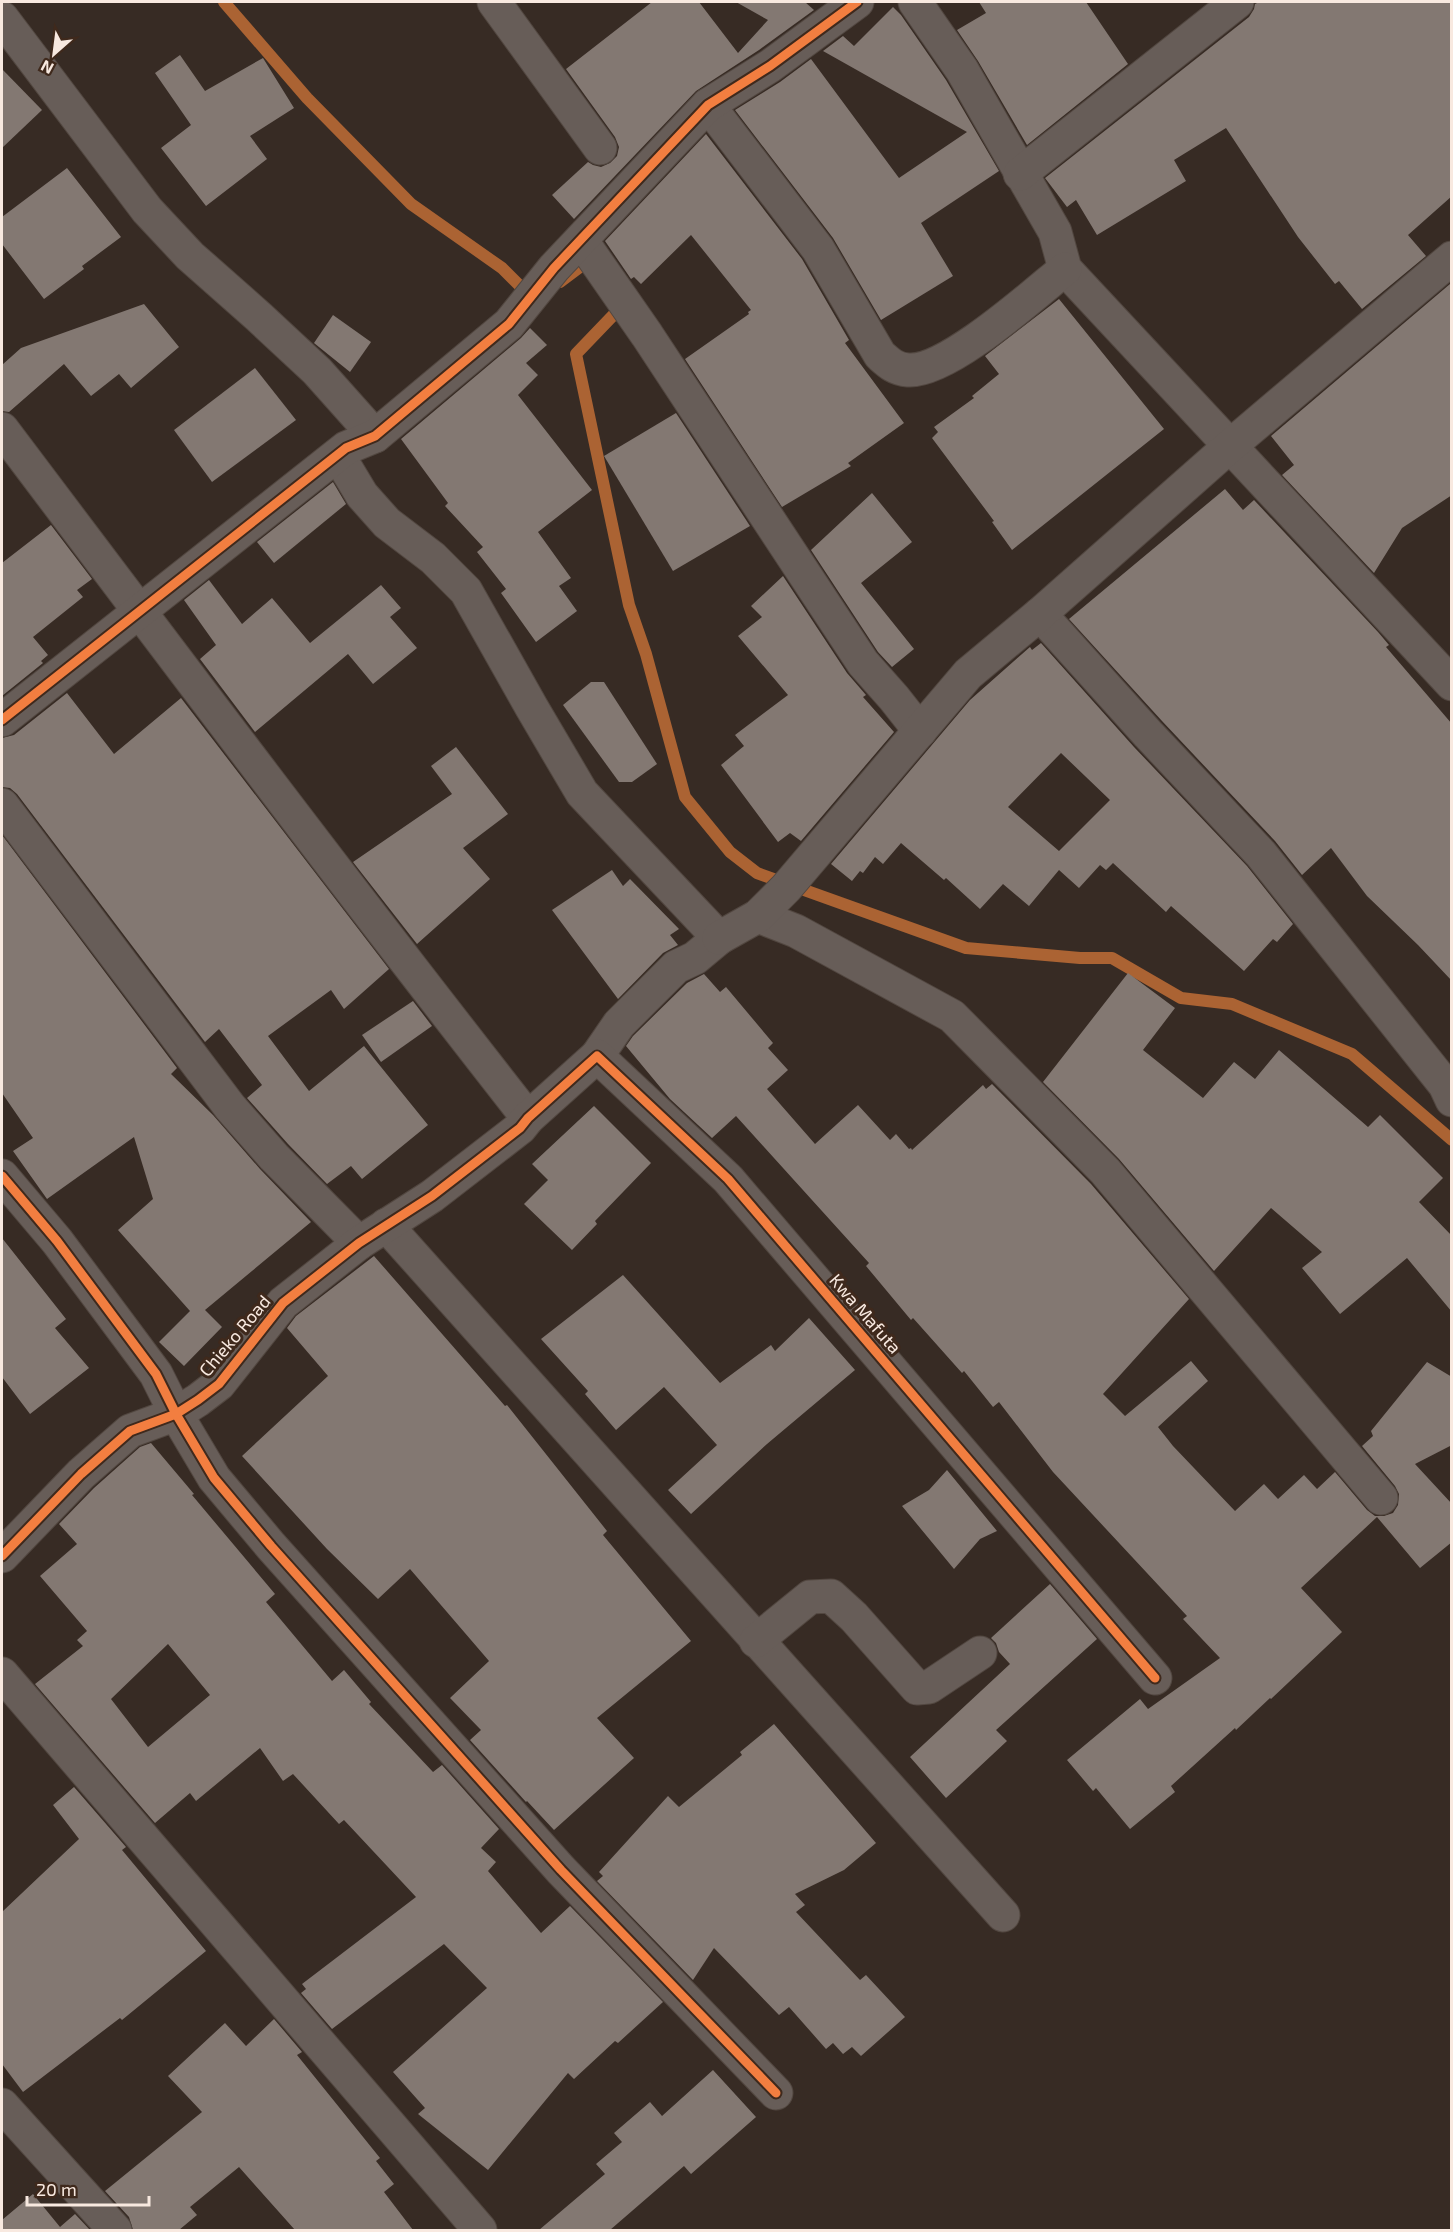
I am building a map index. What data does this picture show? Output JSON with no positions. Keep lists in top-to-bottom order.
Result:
{
  "streets": {
    "street": ["Kwa Mafuta", "Chieko Road"]
  },
  "scale_bar": "20 m",
  "north": "bottom left"
}
